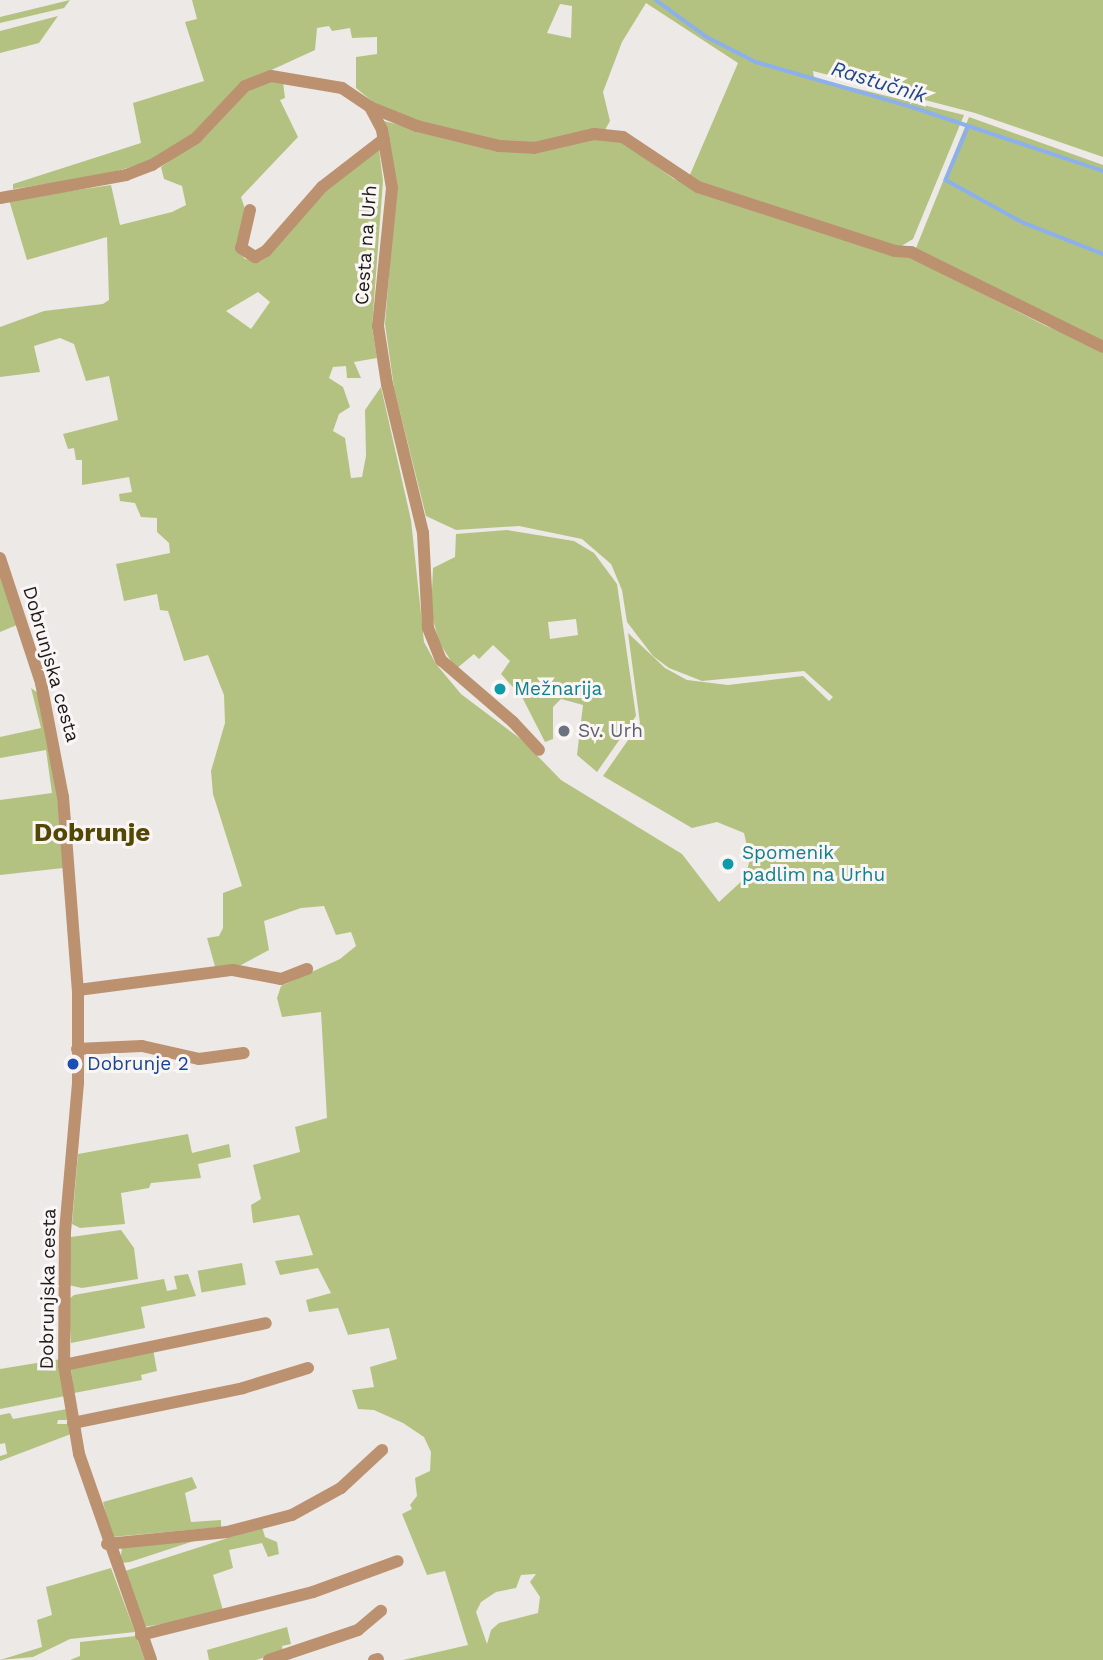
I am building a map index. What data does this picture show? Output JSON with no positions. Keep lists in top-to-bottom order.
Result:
{
  "streets": {
    "street": ["Cesta na Urh", "Dobrunjska cesta"]
  },
  "districts": ["Dobrunje"],
  "water": ["Rastučnik"],
  "places": [
    "Mežnarija",
    "Sv. Urh",
    "Spomenik padlim na Urhu",
    "Dobrunje 2"
  ]
}
